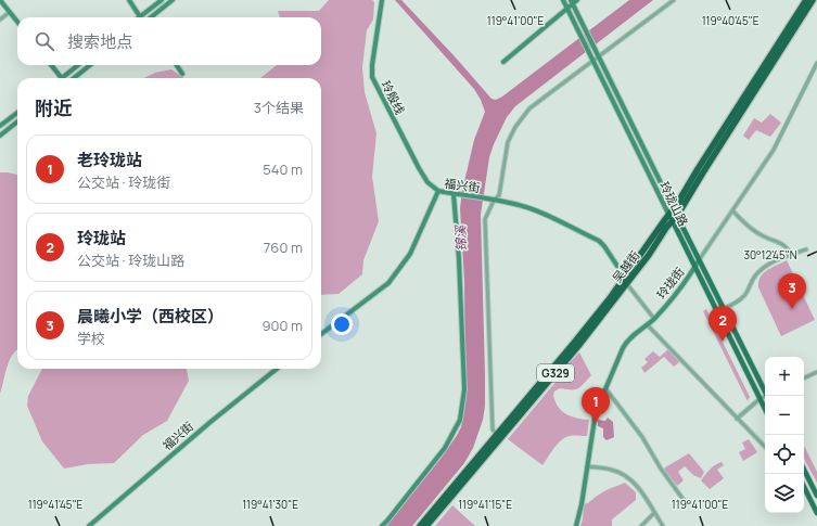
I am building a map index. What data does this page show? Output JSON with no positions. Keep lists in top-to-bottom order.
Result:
{
  "streets": {
    "highway": ["吴越街", "G329"],
    "main road": ["玲珑山路"],
    "street": ["玲殷线", "福兴街", "玲珑街"]
  },
  "crossings": [
    ["玲殷线", "福兴街"],
    ["福兴街", "吴越街"],
    ["玲珑山路", "吴越街"],
    ["玲珑山路", "玲珑街"]
  ],
  "water": ["锦溪"],
  "page": {
    "search": "搜索地点",
    "heading": ["附近", "3个结果"],
    "list": [
      {
        "mark": "1",
        "name": "老玲珑站",
        "note": "公交站 · 玲珑街",
        "value": "540 m"
      },
      {
        "mark": "2",
        "name": "玲珑站",
        "note": "公交站 · 玲珑山路",
        "value": "760 m"
      },
      {
        "mark": "3",
        "name": "晨曦小学（西校区）",
        "note": "学校",
        "value": "900 m"
      }
    ],
    "pins": ["3", "2", "1"],
    "map_buttons": ["+", "−"]
  },
  "coordinates": [
    "119°40'45\"E",
    "119°41'00\"E",
    "30°12'45\"N",
    "119°41'45\"E",
    "119°41'30\"E",
    "119°41'15\"E"
  ]
}
